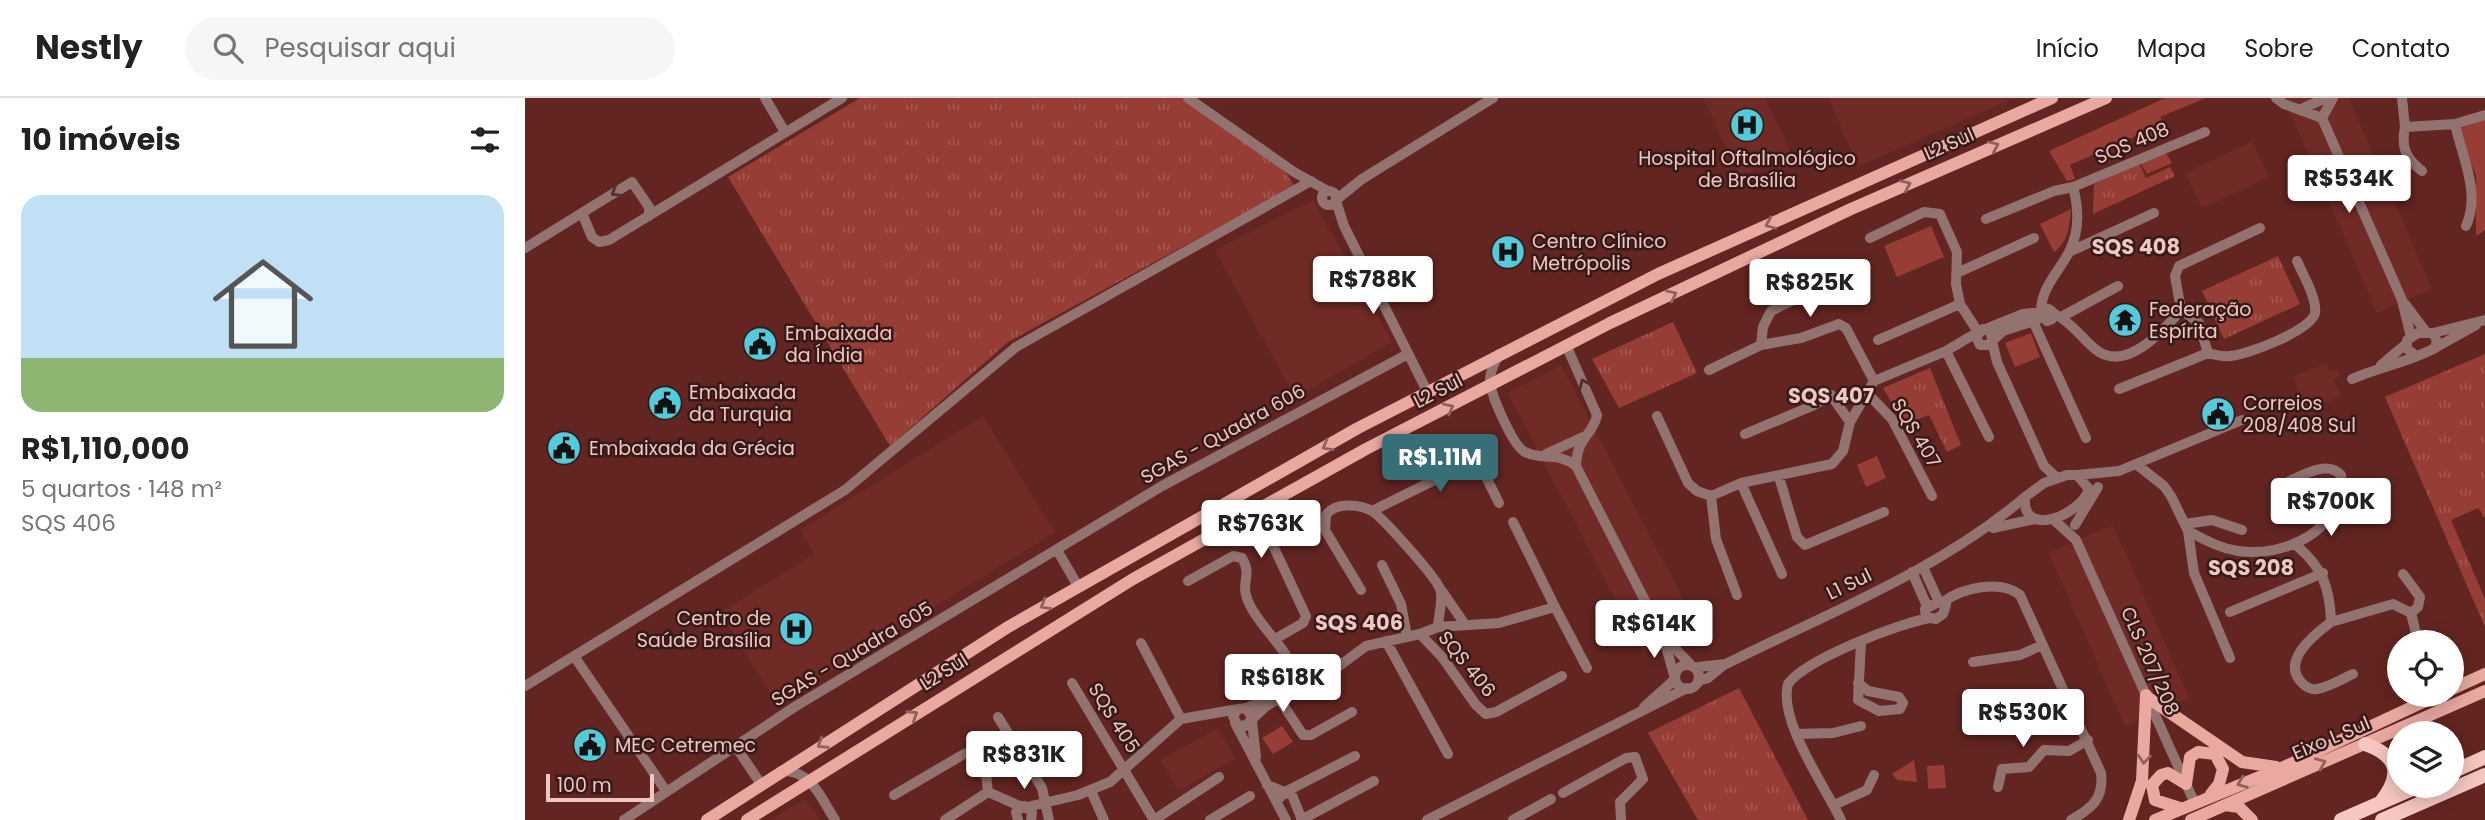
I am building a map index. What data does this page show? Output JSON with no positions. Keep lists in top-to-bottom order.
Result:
{
  "streets": {
    "main road": ["L2 Sul", "Eixo L Sul"],
    "street": [
      "SQS 408",
      "SQS 407",
      "SGAS - Quadra 606",
      "L1 Sul",
      "SGAS - Quadra 605",
      "CLS 207/208",
      "SQS 406",
      "SQS 405"
    ]
  },
  "crossings": [
    ["SGAS - Quadra 606", "SGAS - Quadra 605"],
    ["SQS 406", "SQS 405"]
  ],
  "districts": [
    "SQS 408",
    "SQS 407",
    "SQS 208",
    "SQS 406"
  ],
  "places": {
    "hospital": ["Hospital Oftalmológico de Brasília", "Centro Clínico Metrópolis", "Centro de Saúde Brasília"],
    "temple": ["Federação Espírita"],
    "public building": [
      "Embaixada da Índia",
      "Embaixada da Turquia",
      "Correios 208/408 Sul",
      "Embaixada da Grécia",
      "MEC Cetremec"
    ]
  },
  "scale_bar": "100 m",
  "page": {
    "header": "Nestly",
    "search": "Pesquisar aqui",
    "nav": [
      "Início",
      "Mapa",
      "Sobre",
      "Contato"
    ],
    "heading": "10 imóveis",
    "price": [
      "R$534K",
      "R$788K",
      "R$825K",
      "R$1.11M",
      "R$700K",
      "R$763K",
      "R$614K",
      "R$618K",
      "R$530K",
      "R$831K"
    ],
    "list": [
      {
        "name": "R$1,110,000",
        "note": "5 quartos · 148 m² · SQS 406"
      }
    ],
    "scale": "100 m"
  }
}
